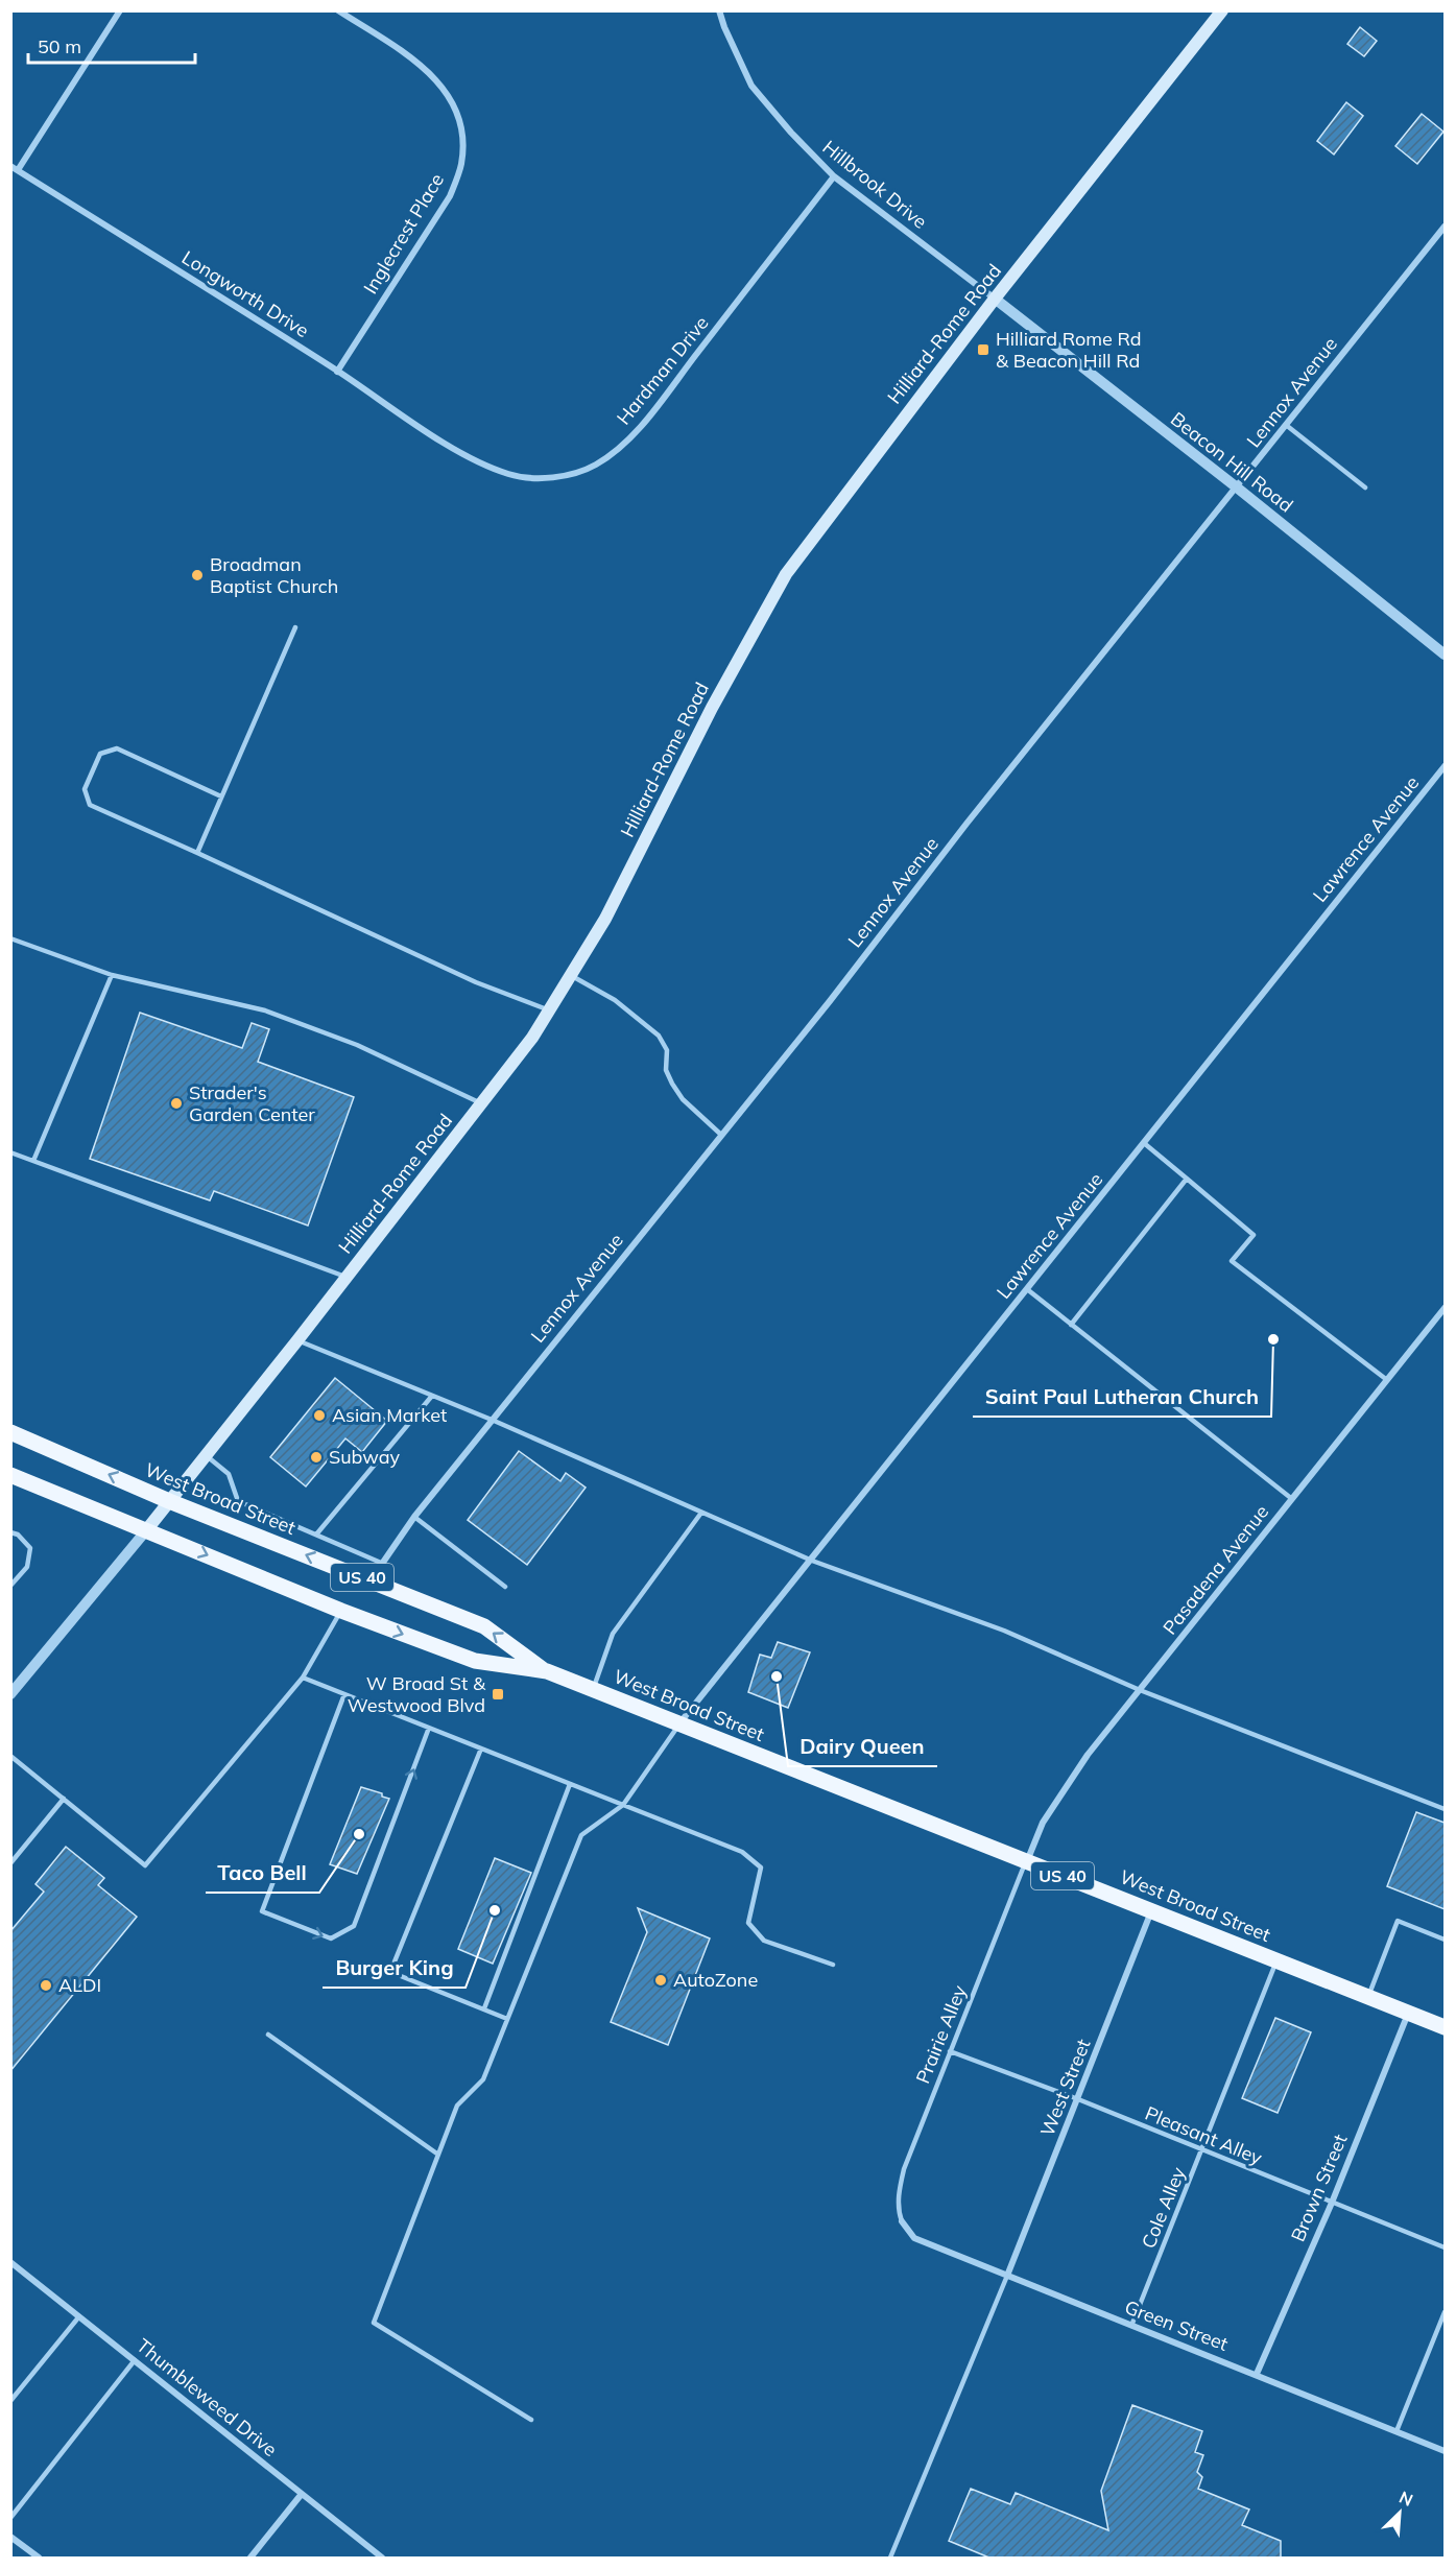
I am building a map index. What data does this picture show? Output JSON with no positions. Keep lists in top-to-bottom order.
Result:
{
  "streets": {
    "main road": ["Hilliard-Rome Road", "West Broad Street", "US 40"],
    "street": [
      "Hillbrook Drive",
      "Inglecrest Place",
      "Longworth Drive",
      "Hardman Drive",
      "Lennox Avenue",
      "Beacon Hill Road",
      "Lawrence Avenue",
      "Pasadena Avenue",
      "West Street",
      "Brown Street",
      "Green Street",
      "Thumbleweed Drive"
    ],
    "lane": ["Prairie Alley", "Pleasant Alley", "Cole Alley"]
  },
  "crossings": [
    ["Hillbrook Drive", "Hilliard-Rome Road"],
    ["Hillbrook Drive", "Hardman Drive"],
    ["Hillbrook Drive", "Beacon Hill Road"],
    ["Inglecrest Place", "Longworth Drive"],
    ["Longworth Drive", "Hardman Drive"],
    ["Hilliard-Rome Road", "Beacon Hill Road"],
    ["Hilliard-Rome Road", "West Broad Street"],
    ["Lennox Avenue", "Beacon Hill Road"],
    ["Lennox Avenue", "West Broad Street"],
    ["Lawrence Avenue", "West Broad Street"],
    ["West Broad Street", "Pasadena Avenue"],
    ["West Broad Street", "Prairie Alley"],
    ["West Broad Street", "West Street"],
    ["West Broad Street", "Brown Street"],
    ["West Broad Street", "Cole Alley"],
    ["Pasadena Avenue", "Prairie Alley"],
    ["Prairie Alley", "Pleasant Alley"],
    ["Prairie Alley", "Green Street"],
    ["West Street", "Pleasant Alley"],
    ["West Street", "Green Street"],
    ["Pleasant Alley", "Brown Street"],
    ["Pleasant Alley", "Cole Alley"],
    ["Brown Street", "Green Street"],
    ["Cole Alley", "Green Street"]
  ],
  "places": {
    "transit": ["Hilliard Rome Rd & Beacon Hill Rd", "W Broad St & Westwood Blvd"],
    "other": [
      "Broadman Baptist Church",
      "Strader's Garden Center",
      "Saint Paul Lutheran Church",
      "Asian Market",
      "Subway",
      "Dairy Queen",
      "Taco Bell",
      "Burger King",
      "AutoZone",
      "ALDI"
    ]
  },
  "scale_bar": "50 m",
  "north": "top right"
}
